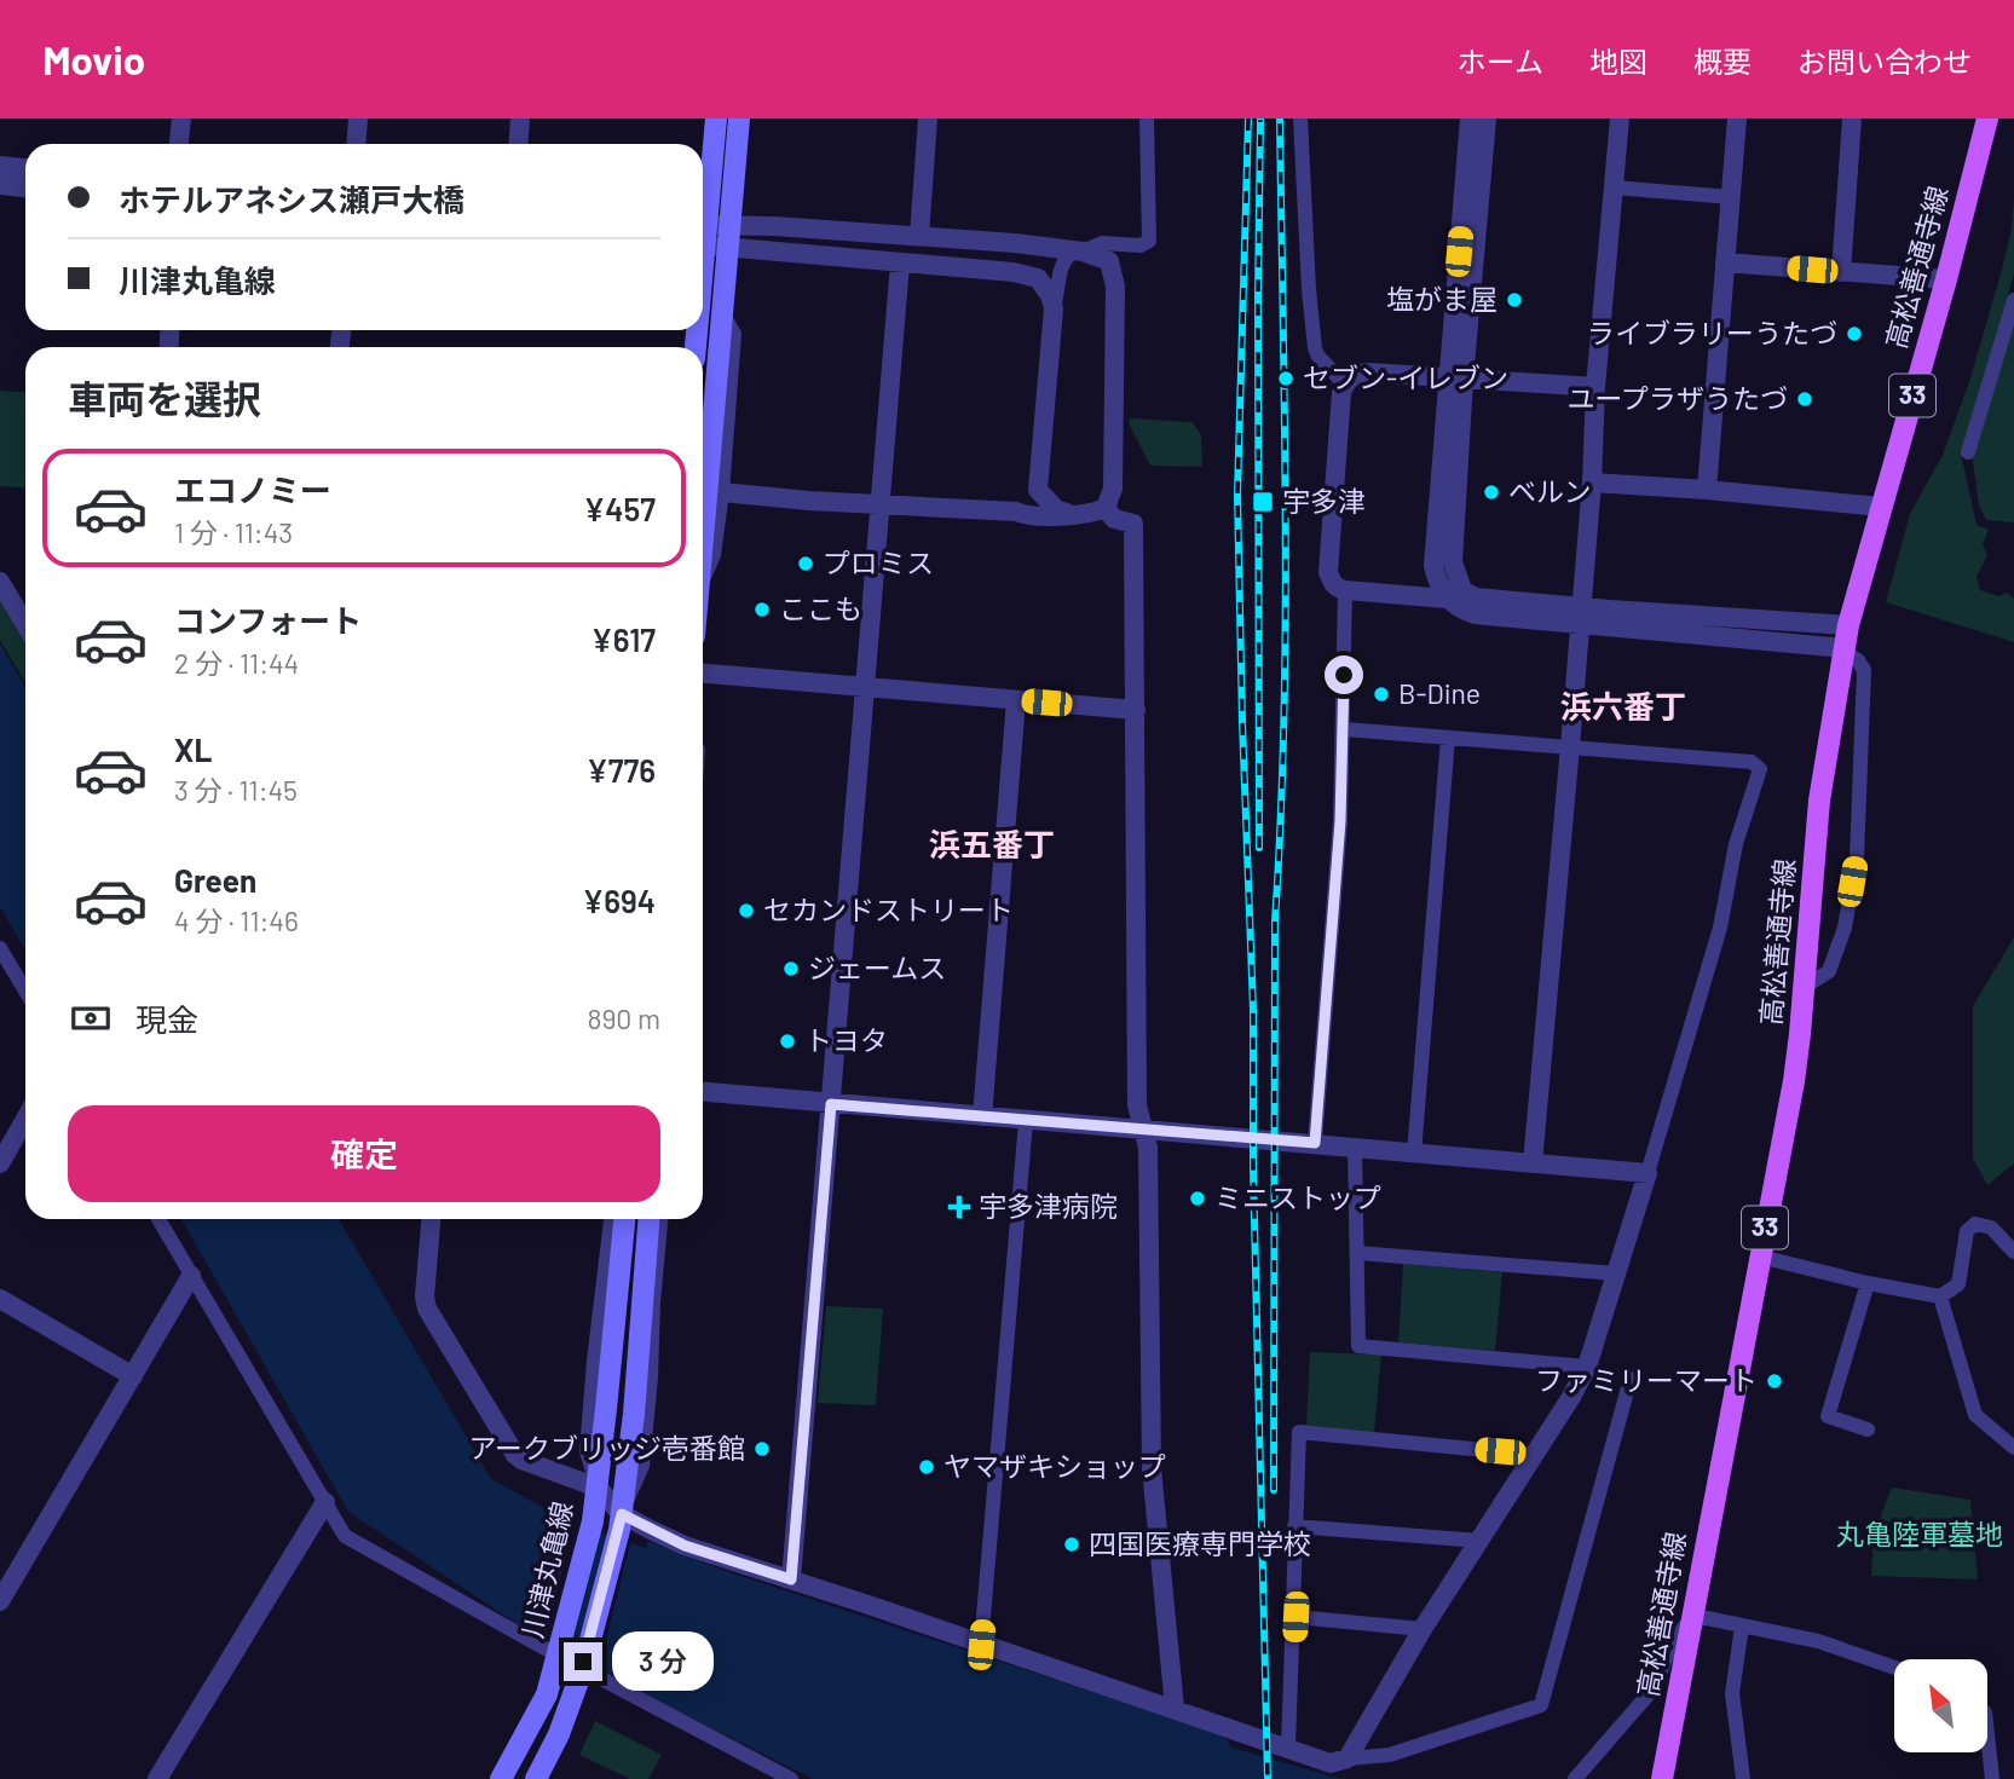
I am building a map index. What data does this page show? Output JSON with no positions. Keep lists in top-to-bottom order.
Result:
{
  "streets": {
    "main road": ["高松善通寺線", "33", "川津丸亀線"]
  },
  "districts": ["浜六番丁", "浜五番丁"],
  "parks": ["丸亀陸軍墓地"],
  "places": {
    "other": [
      "塩がま屋",
      "ライブラリーうたづ",
      "セブン-イレブン",
      "ユープラザうたづ",
      "ベルン",
      "プロミス",
      "ここも",
      "B-Dine",
      "セカンドストリート",
      "ジェームス",
      "トヨタ",
      "ミニストップ",
      "ファミリーマート",
      "アークブリッジ壱番館",
      "ヤマザキショップ",
      "四国医療専門学校"
    ],
    "transit": ["宇多津"],
    "health": ["宇多津病院"]
  },
  "north": "top left",
  "page": {
    "header": "Movio",
    "nav": [
      "ホーム",
      "地図",
      "概要",
      "お問い合わせ"
    ],
    "banner": ["ホテルアネシス瀬戸大橋", "川津丸亀線"],
    "heading": "車両を選択",
    "list": [
      {
        "name": "エコノミー",
        "note": "1 分 · 11:43",
        "value": "¥457"
      },
      {
        "name": "コンフォート",
        "note": "2 分 · 11:44",
        "value": "¥617"
      },
      {
        "name": "XL",
        "note": "3 分 · 11:45",
        "value": "¥776"
      },
      {
        "name": "Green",
        "note": "4 分 · 11:46",
        "value": "¥694"
      }
    ],
    "pay": ["現金", "890 m"],
    "buttons": "確定",
    "bubble": "3 分"
  }
}
